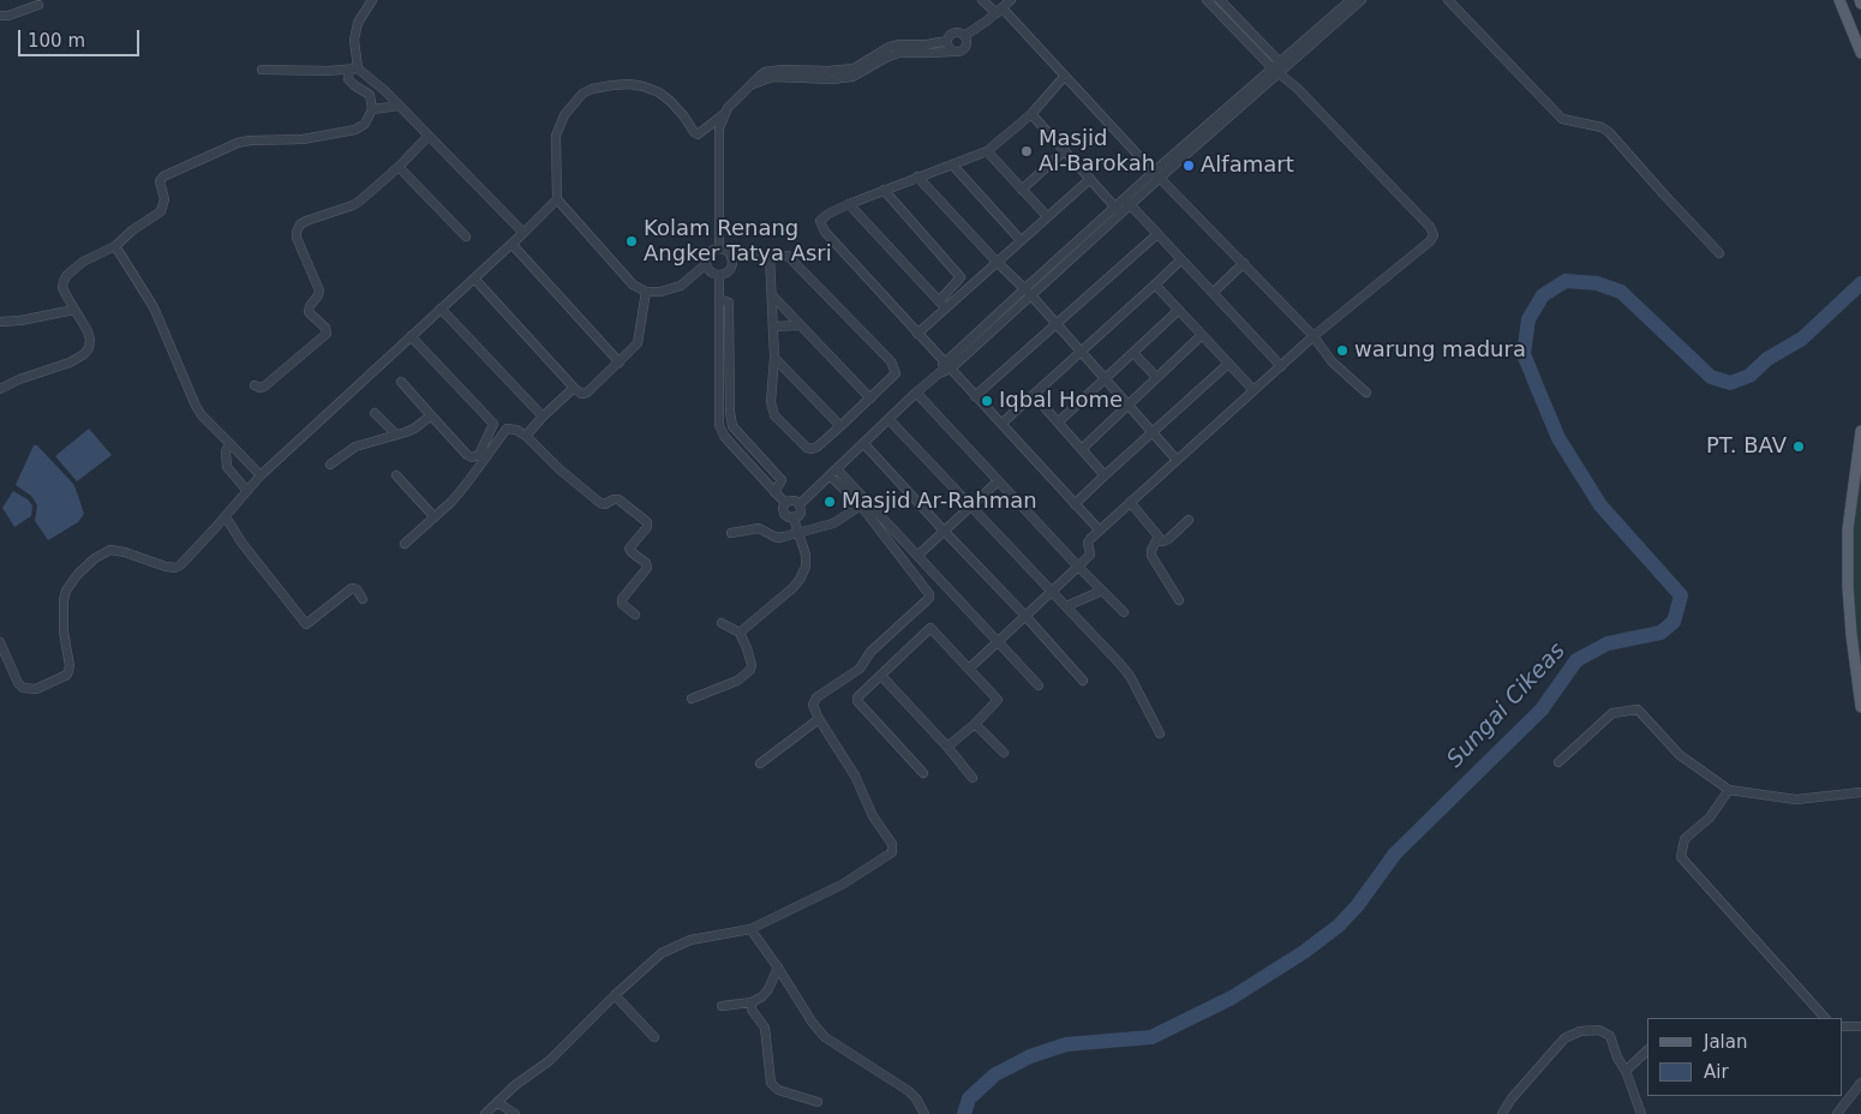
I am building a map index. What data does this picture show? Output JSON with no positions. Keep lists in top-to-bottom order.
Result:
{
  "water": ["Sungai Cikeas"],
  "places": [
    "Masjid Al-Barokah",
    "Alfamart",
    "Kolam Renang Angker Tatya Asri",
    "warung madura",
    "Iqbal Home",
    "PT. BAV",
    "Masjid Ar-Rahman"
  ],
  "legend": ["Jalan", "Air"],
  "scale_bar": "100 m"
}
